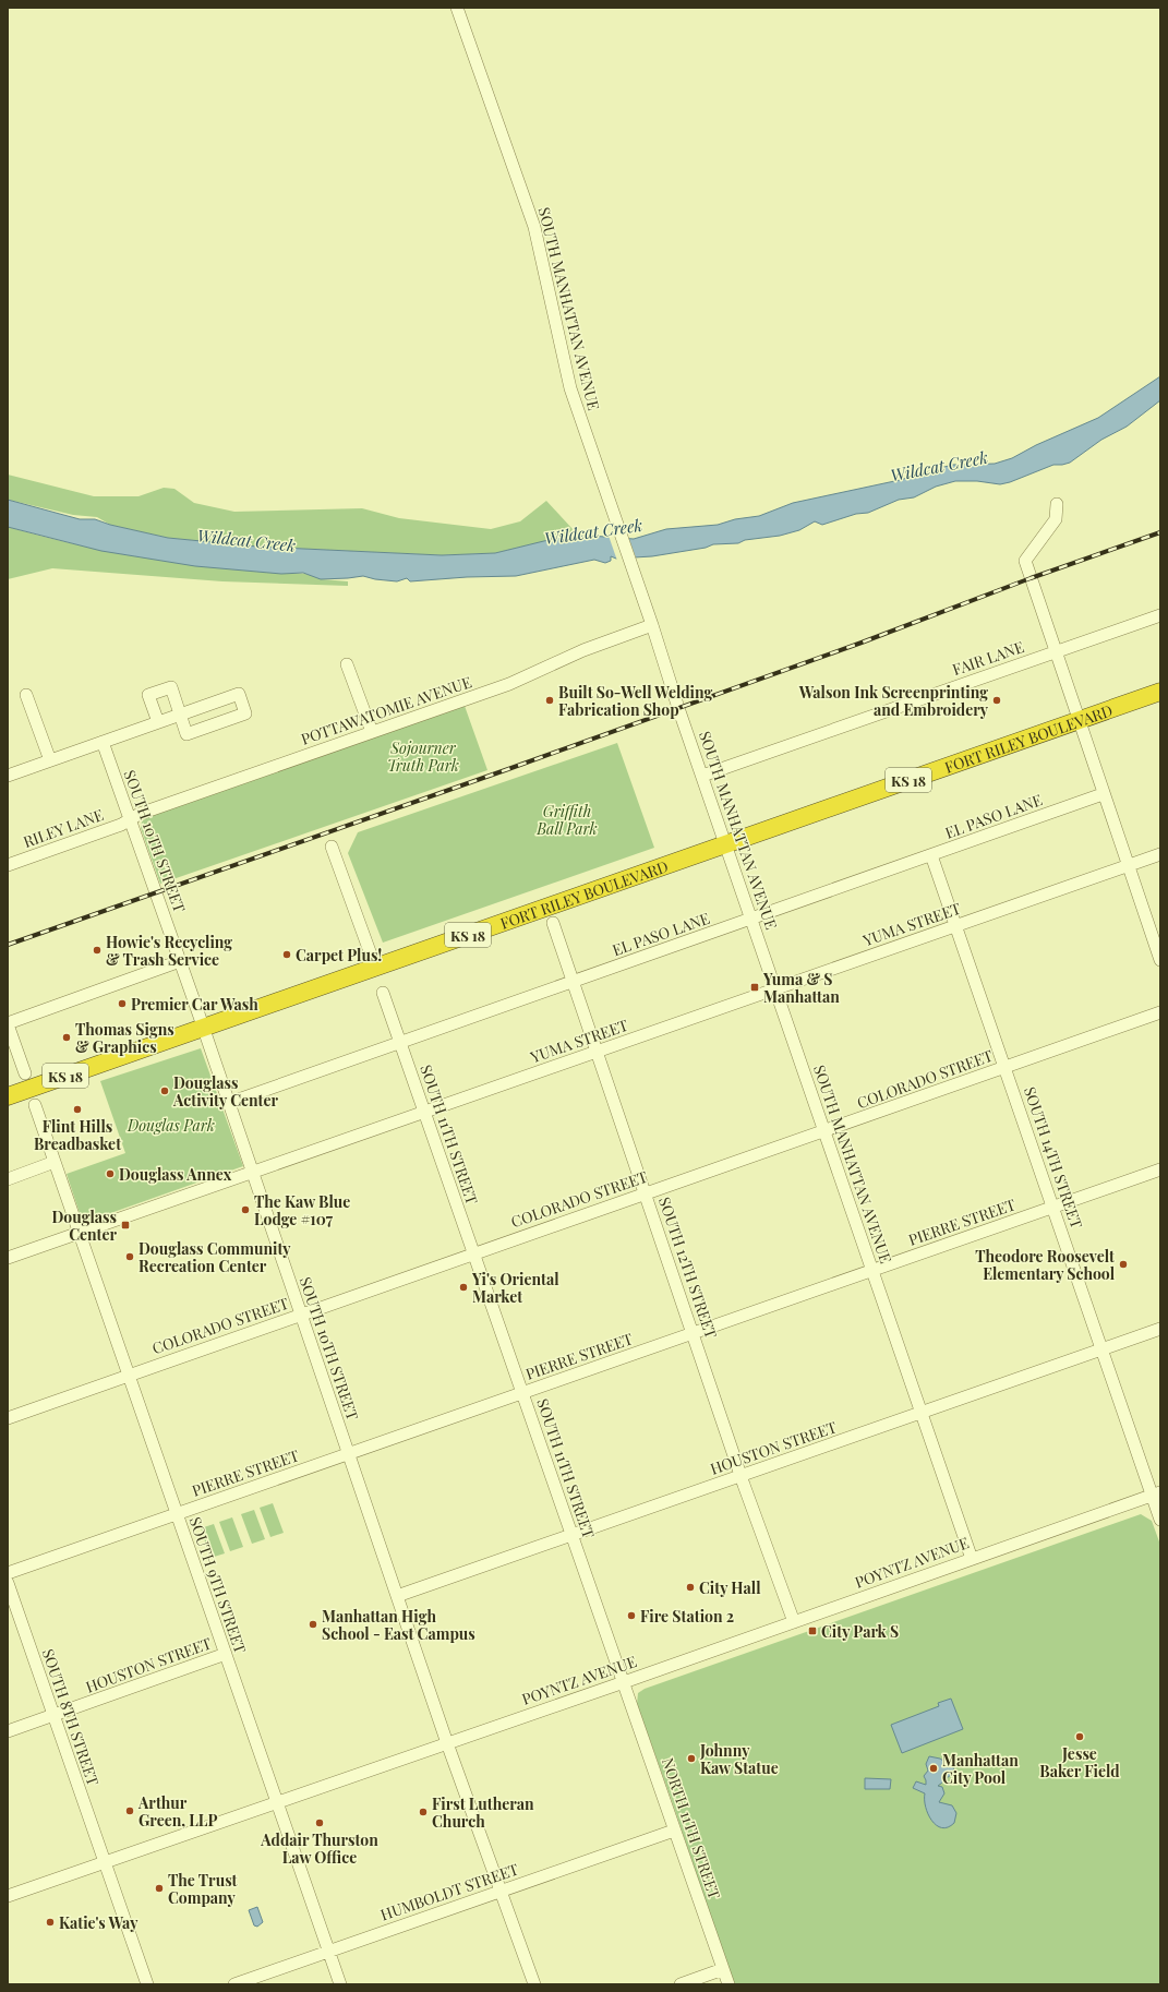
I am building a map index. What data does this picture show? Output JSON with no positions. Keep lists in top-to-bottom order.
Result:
{
  "streets": {
    "highway": ["FORT RILEY BOULEVARD", "KS 18"],
    "street": [
      "SOUTH MANHATTAN AVENUE",
      "FAIR LANE",
      "POTTAWATOMIE AVENUE",
      "EL PASO LANE",
      "RILEY LANE",
      "SOUTH 10TH STREET",
      "YUMA STREET",
      "COLORADO STREET",
      "SOUTH 11TH STREET",
      "SOUTH 14TH STREET",
      "PIERRE STREET",
      "SOUTH 12TH STREET",
      "HOUSTON STREET",
      "POYNTZ AVENUE",
      "SOUTH 9TH STREET",
      "SOUTH 8TH STREET",
      "NORTH 11TH STREET",
      "HUMBOLDT STREET"
    ]
  },
  "crossings": [
    ["SOUTH MANHATTAN AVENUE", "FAIR LANE"],
    ["SOUTH MANHATTAN AVENUE", "POTTAWATOMIE AVENUE"],
    ["SOUTH MANHATTAN AVENUE", "FORT RILEY BOULEVARD"],
    ["SOUTH MANHATTAN AVENUE", "EL PASO LANE"],
    ["SOUTH MANHATTAN AVENUE", "YUMA STREET"],
    ["SOUTH MANHATTAN AVENUE", "COLORADO STREET"],
    ["SOUTH MANHATTAN AVENUE", "PIERRE STREET"],
    ["SOUTH MANHATTAN AVENUE", "HOUSTON STREET"],
    ["SOUTH MANHATTAN AVENUE", "POYNTZ AVENUE"],
    ["POTTAWATOMIE AVENUE", "RILEY LANE"],
    ["POTTAWATOMIE AVENUE", "SOUTH 10TH STREET"],
    ["FORT RILEY BOULEVARD", "SOUTH 10TH STREET"],
    ["EL PASO LANE", "SOUTH 10TH STREET"],
    ["EL PASO LANE", "SOUTH 11TH STREET"],
    ["EL PASO LANE", "SOUTH 14TH STREET"],
    ["EL PASO LANE", "SOUTH 12TH STREET"],
    ["RILEY LANE", "SOUTH 10TH STREET"],
    ["SOUTH 10TH STREET", "YUMA STREET"],
    ["SOUTH 10TH STREET", "COLORADO STREET"],
    ["SOUTH 10TH STREET", "PIERRE STREET"],
    ["SOUTH 10TH STREET", "HOUSTON STREET"],
    ["SOUTH 10TH STREET", "POYNTZ AVENUE"],
    ["SOUTH 10TH STREET", "HUMBOLDT STREET"],
    ["YUMA STREET", "SOUTH 11TH STREET"],
    ["YUMA STREET", "SOUTH 14TH STREET"],
    ["YUMA STREET", "SOUTH 12TH STREET"],
    ["YUMA STREET", "SOUTH 9TH STREET"],
    ["COLORADO STREET", "SOUTH 11TH STREET"],
    ["COLORADO STREET", "SOUTH 14TH STREET"],
    ["COLORADO STREET", "SOUTH 12TH STREET"],
    ["COLORADO STREET", "SOUTH 9TH STREET"],
    ["SOUTH 11TH STREET", "PIERRE STREET"],
    ["SOUTH 11TH STREET", "HOUSTON STREET"],
    ["SOUTH 11TH STREET", "POYNTZ AVENUE"],
    ["SOUTH 11TH STREET", "NORTH 11TH STREET"],
    ["SOUTH 14TH STREET", "PIERRE STREET"],
    ["SOUTH 14TH STREET", "HOUSTON STREET"],
    ["SOUTH 14TH STREET", "POYNTZ AVENUE"],
    ["PIERRE STREET", "SOUTH 12TH STREET"],
    ["PIERRE STREET", "SOUTH 9TH STREET"],
    ["SOUTH 12TH STREET", "HOUSTON STREET"],
    ["SOUTH 12TH STREET", "POYNTZ AVENUE"],
    ["HOUSTON STREET", "SOUTH 9TH STREET"],
    ["HOUSTON STREET", "SOUTH 8TH STREET"],
    ["POYNTZ AVENUE", "SOUTH 9TH STREET"],
    ["POYNTZ AVENUE", "SOUTH 8TH STREET"],
    ["POYNTZ AVENUE", "NORTH 11TH STREET"],
    ["SOUTH 9TH STREET", "HUMBOLDT STREET"],
    ["NORTH 11TH STREET", "HUMBOLDT STREET"]
  ],
  "water": ["Wildcat Creek"],
  "parks": ["Sojourner Truth Park", "Griffith Ball Park", "Douglas Park"],
  "places": {
    "other": [
      "Built So-Well Welding Fabrication Shop",
      "Walson Ink Screenprinting and Embroidery",
      "Howie's Recycling & Trash Service",
      "Carpet Plus!",
      "Premier Car Wash",
      "Thomas Signs & Graphics",
      "Douglass Activity Center",
      "Flint Hills Breadbasket",
      "Douglass Annex",
      "The Kaw Blue Lodge #107",
      "Douglass Community Recreation Center",
      "Theodore Roosevelt Elementary School",
      "Yi's Oriental Market",
      "City Hall",
      "Fire Station 2",
      "Manhattan High School - East Campus",
      "Jesse Baker Field",
      "Johnny Kaw Statue",
      "Manhattan City Pool",
      "Arthur Green, LLP",
      "First Lutheran Church",
      "Addair Thurston Law Office",
      "The Trust Company",
      "Katie's Way"
    ],
    "transit": ["Yuma & S Manhattan", "Douglass Center", "City Park S"]
  }
}
